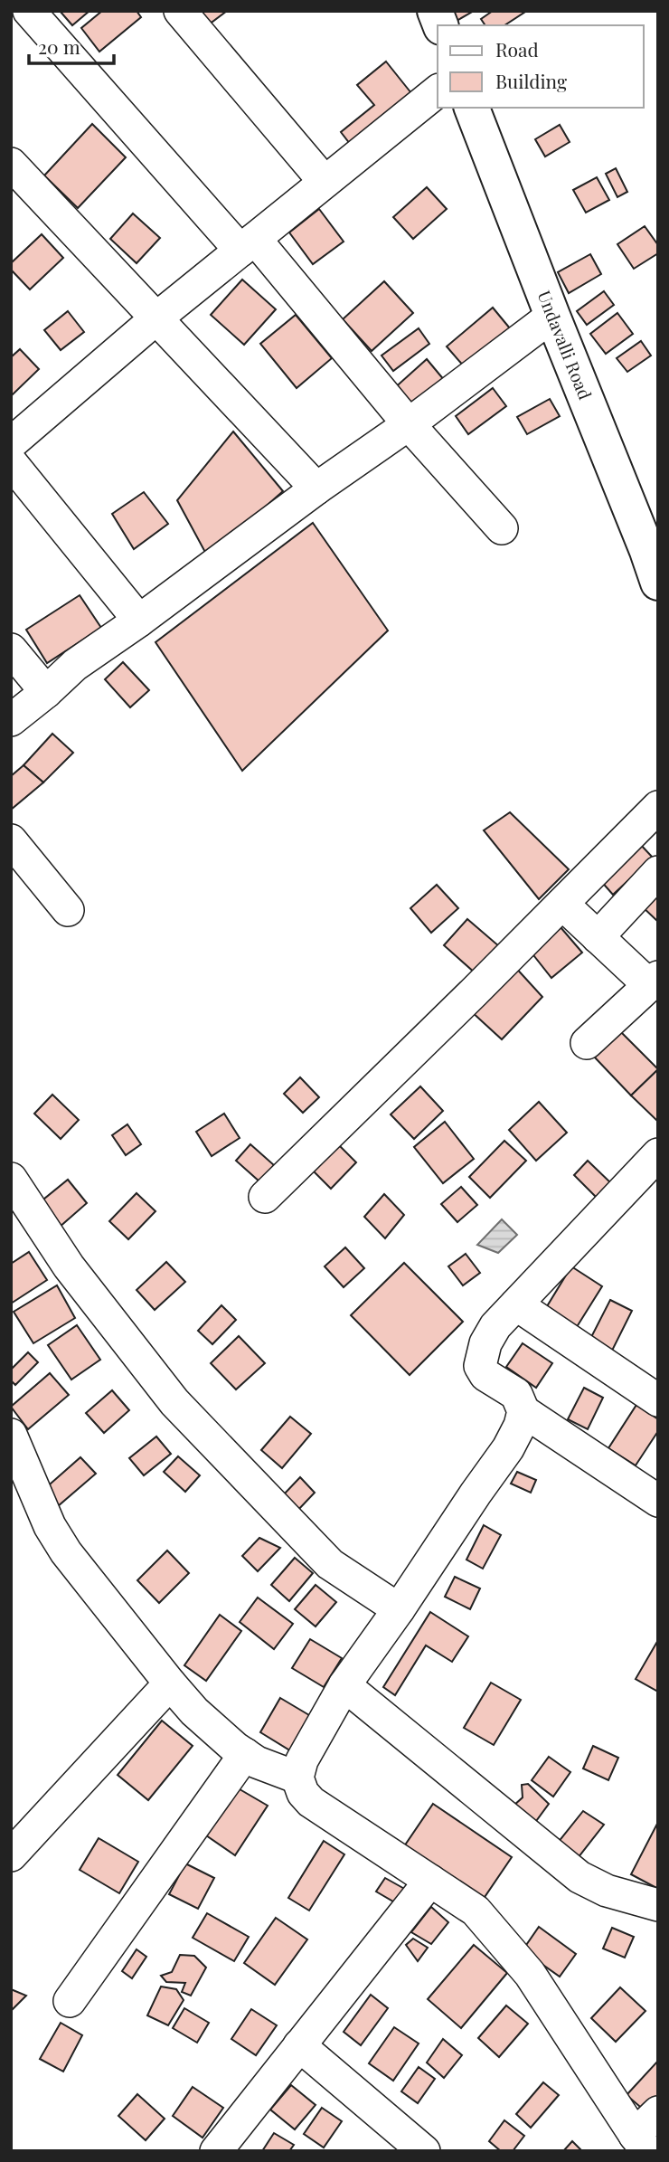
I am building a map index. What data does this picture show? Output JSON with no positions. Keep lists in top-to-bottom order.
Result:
{
  "streets": {
    "main road": ["Undavalli Road"]
  },
  "legend": ["Road", "Building"],
  "scale_bar": "20 m"
}
